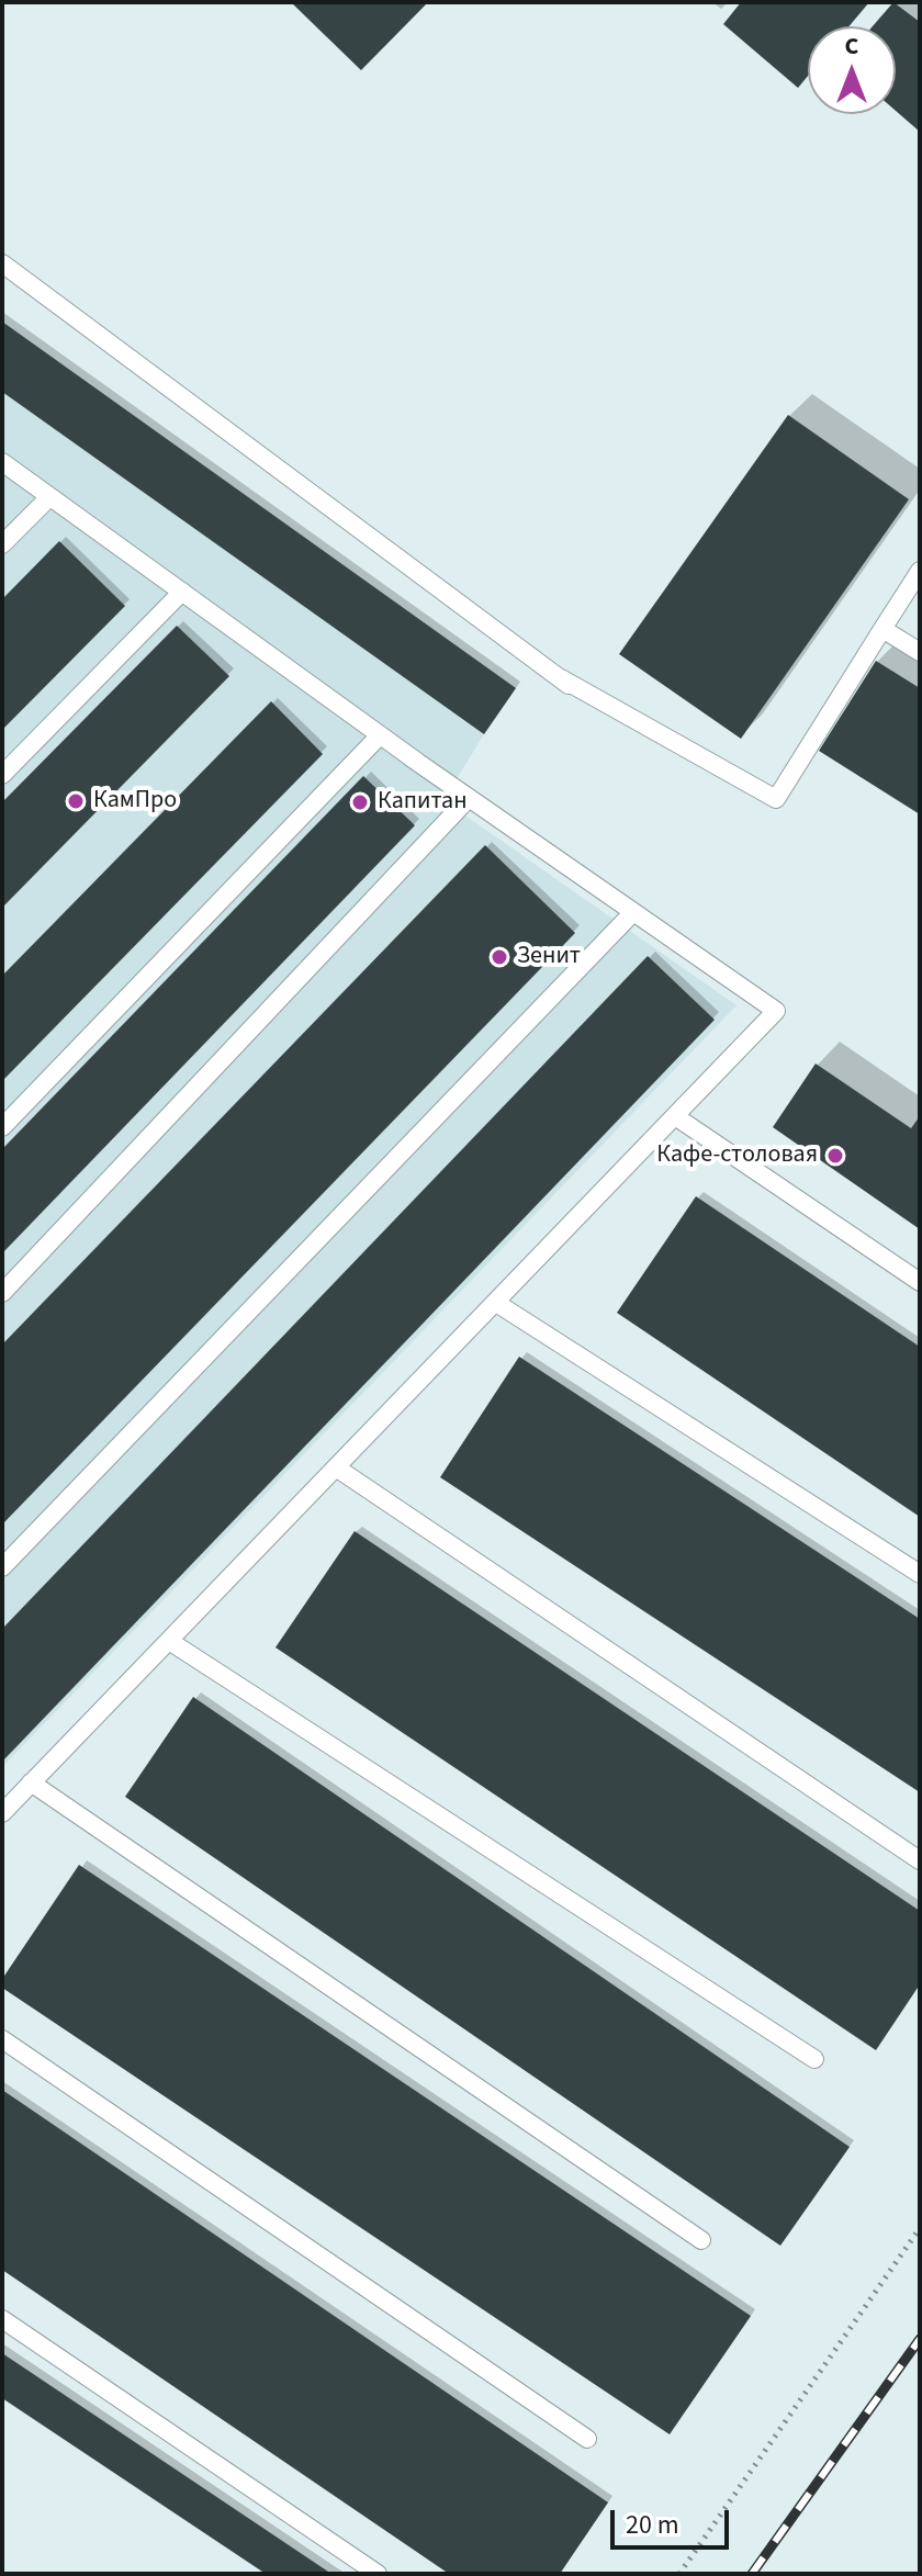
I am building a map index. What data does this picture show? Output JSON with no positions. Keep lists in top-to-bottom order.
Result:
{
  "places": [
    "КамПро",
    "Капитан",
    "Зенит",
    "Кафе-столовая"
  ],
  "scale_bar": "20 m",
  "north": "top"
}
